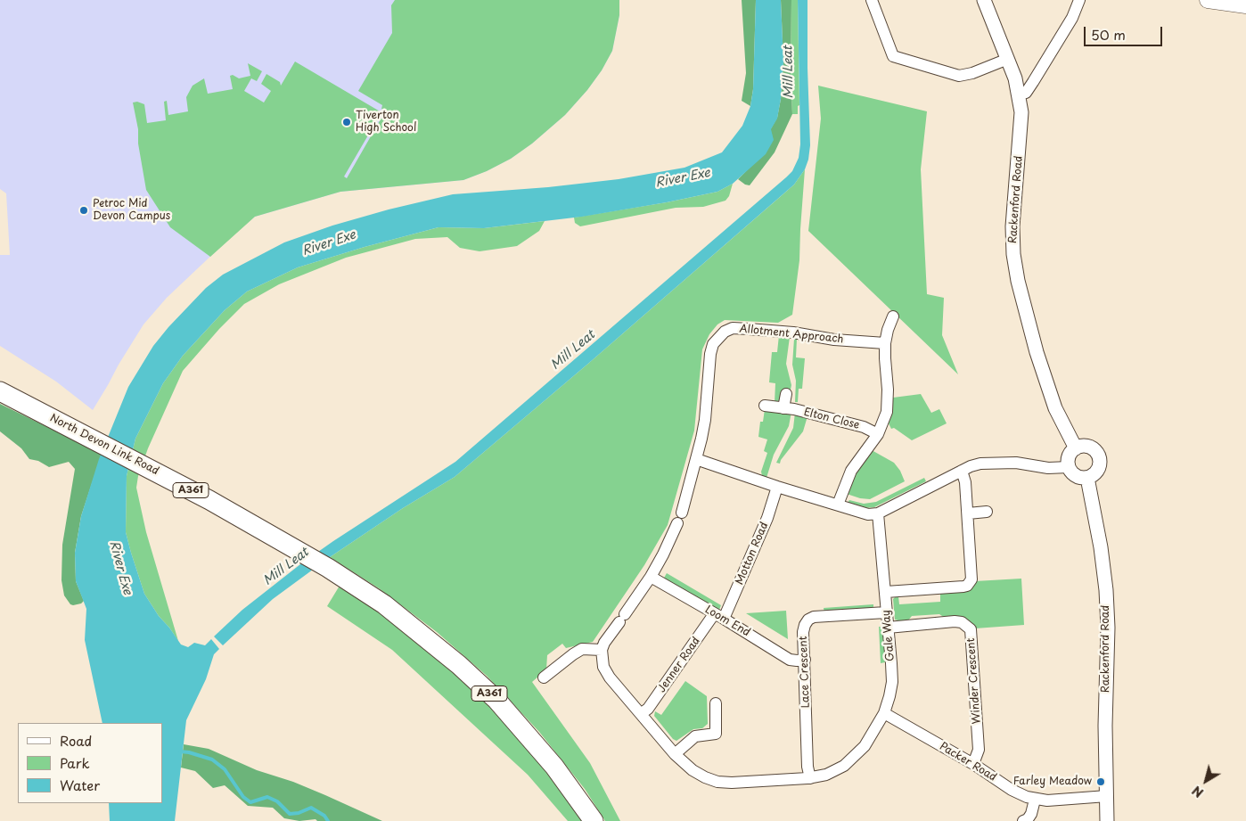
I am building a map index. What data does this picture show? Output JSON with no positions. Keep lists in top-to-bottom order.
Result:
{
  "streets": {
    "highway": ["North Devon Link Road", "A361"],
    "street": [
      "Rackenford Road",
      "Allotment Approach",
      "Elton Close",
      "Motton Road",
      "Loom End",
      "Gale Way",
      "Jenner Road",
      "Lace Crescent",
      "Winder Crescent",
      "Packer Road"
    ]
  },
  "crossings": [
    ["Rackenford Road", "Packer Road"],
    ["Allotment Approach", "Loom End"],
    ["Motton Road", "Loom End"],
    ["Motton Road", "Jenner Road"],
    ["Loom End", "Jenner Road"],
    ["Loom End", "Lace Crescent"],
    ["Gale Way", "Jenner Road"],
    ["Gale Way", "Lace Crescent"],
    ["Gale Way", "Winder Crescent"],
    ["Gale Way", "Packer Road"],
    ["Winder Crescent", "Packer Road"]
  ],
  "water": ["Mill Leat", "River Exe"],
  "places": ["Tiverton High School", "Petroc Mid Devon Campus", "Farley Meadow"],
  "legend": ["Road", "Park", "Water"],
  "scale_bar": "50 m",
  "north": "bottom left"
}
